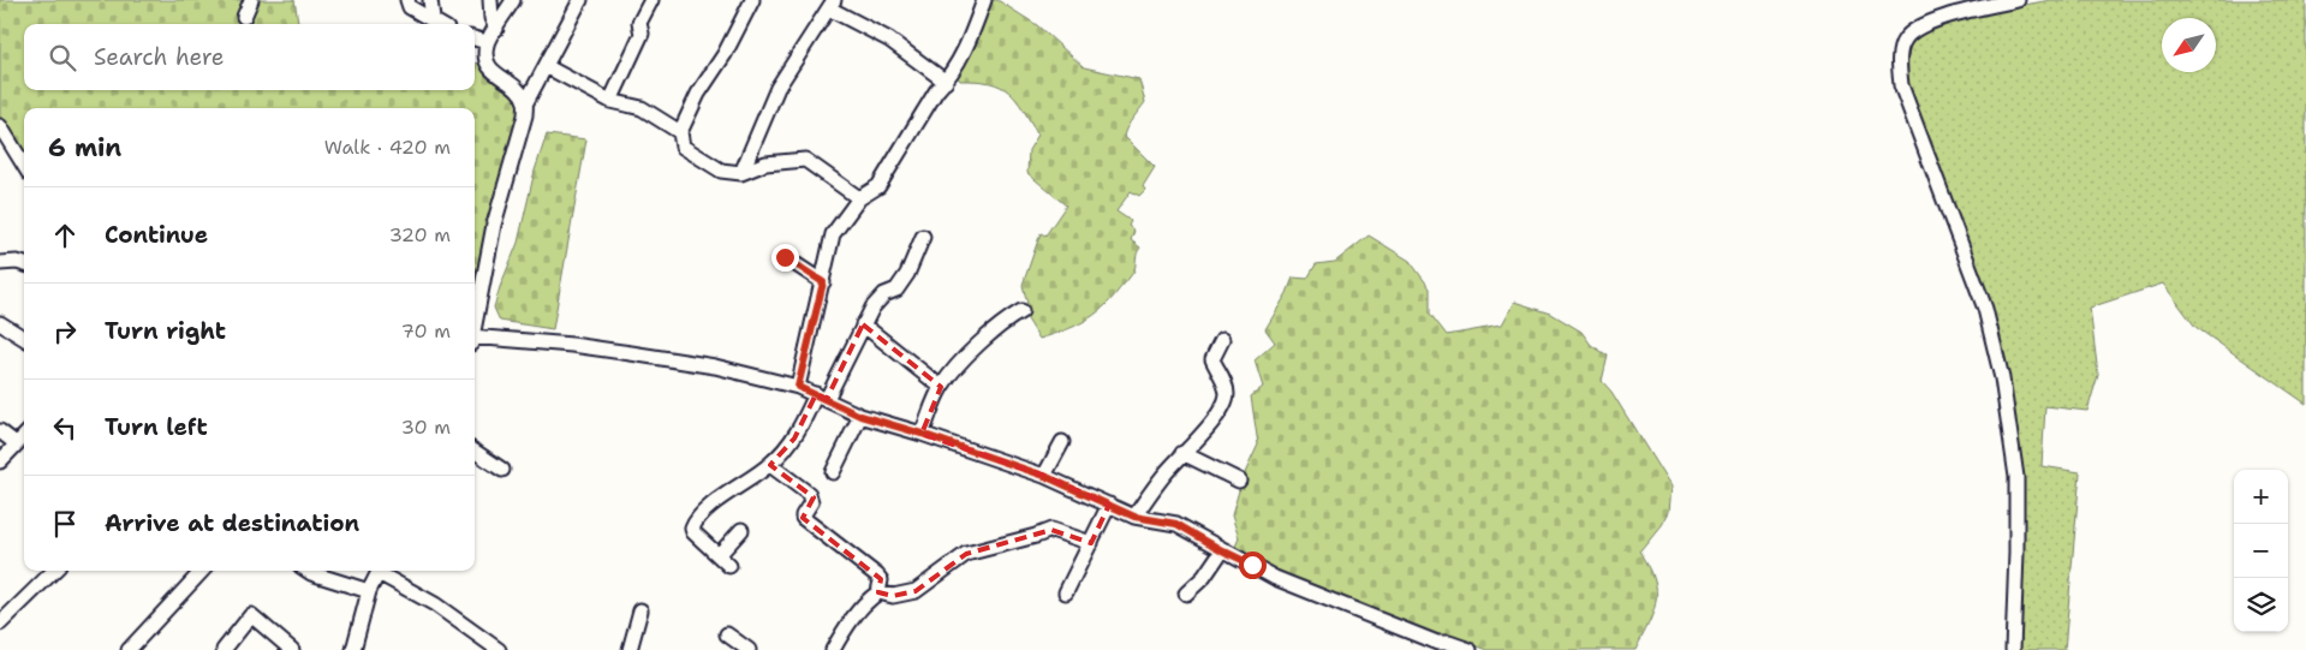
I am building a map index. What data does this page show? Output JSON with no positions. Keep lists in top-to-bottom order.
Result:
{
  "north": "bottom left",
  "page": {
    "search": "Search here",
    "heading": ["6 min", "Walk · 420 m"],
    "list": [
      ["Continue", "320 m"],
      ["Turn right", "70 m"],
      ["Turn left", "30 m"],
      "Arrive at destination"
    ],
    "map_buttons": ["+", "−"]
  }
}
